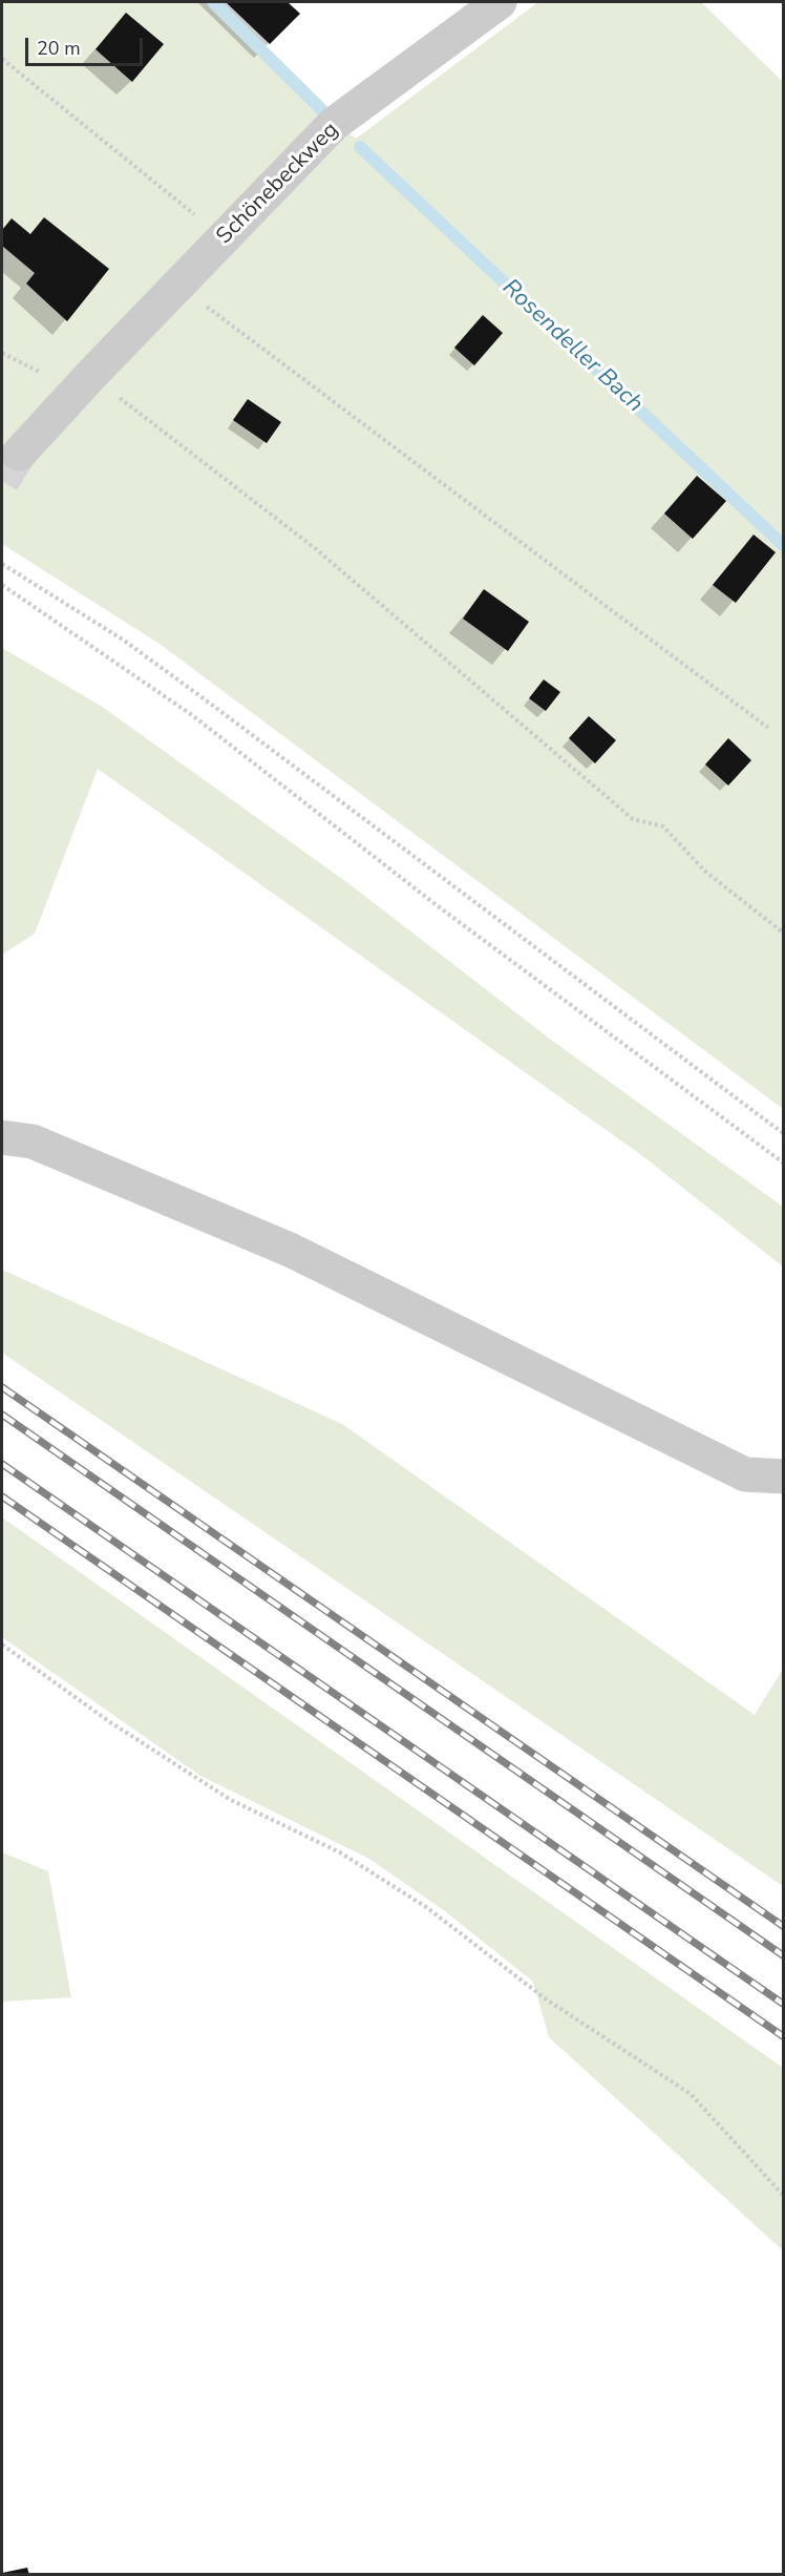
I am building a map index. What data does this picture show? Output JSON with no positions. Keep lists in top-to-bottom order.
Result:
{
  "streets": {
    "street": ["Schönebeckweg"]
  },
  "water": ["Rosendeller Bach"],
  "scale_bar": "20 m"
}
